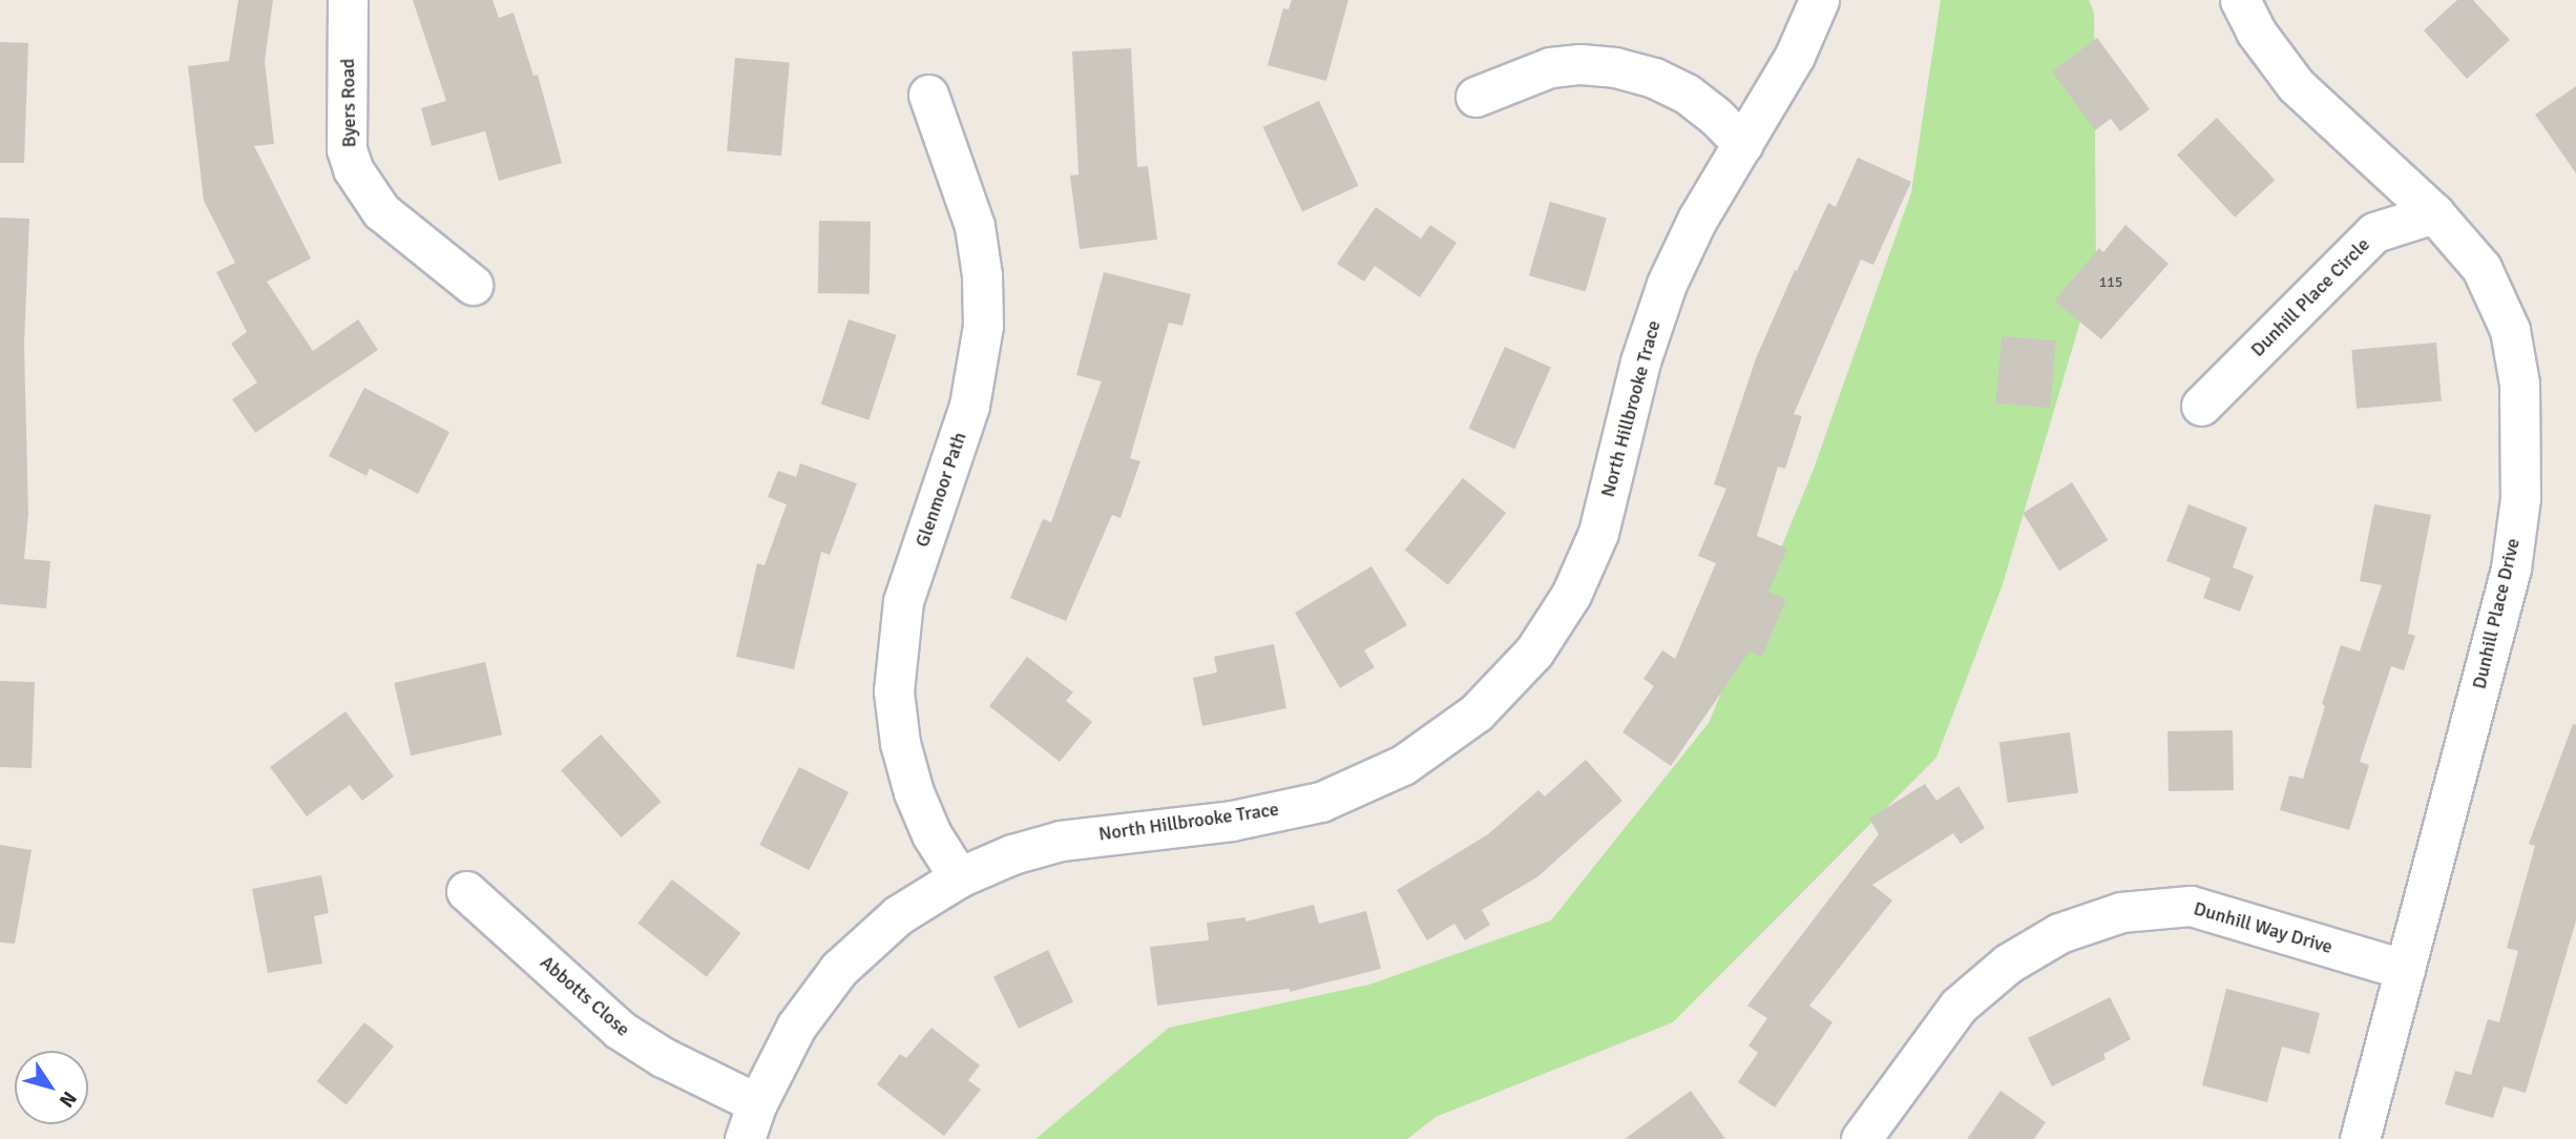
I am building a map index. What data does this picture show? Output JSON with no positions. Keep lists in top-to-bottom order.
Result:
{
  "streets": {
    "street": [
      "Byers Road",
      "Dunhill Place Circle",
      "North Hillbrooke Trace",
      "Glenmoor Path",
      "Dunhill Place Drive",
      "Dunhill Way Drive",
      "Abbotts Close"
    ]
  },
  "crossings": [
    ["Dunhill Place Circle", "Dunhill Place Drive"],
    ["North Hillbrooke Trace", "Glenmoor Path"],
    ["North Hillbrooke Trace", "Abbotts Close"],
    ["Dunhill Place Drive", "Dunhill Way Drive"]
  ],
  "house_numbers": ["115"],
  "north": "bottom right"
}
